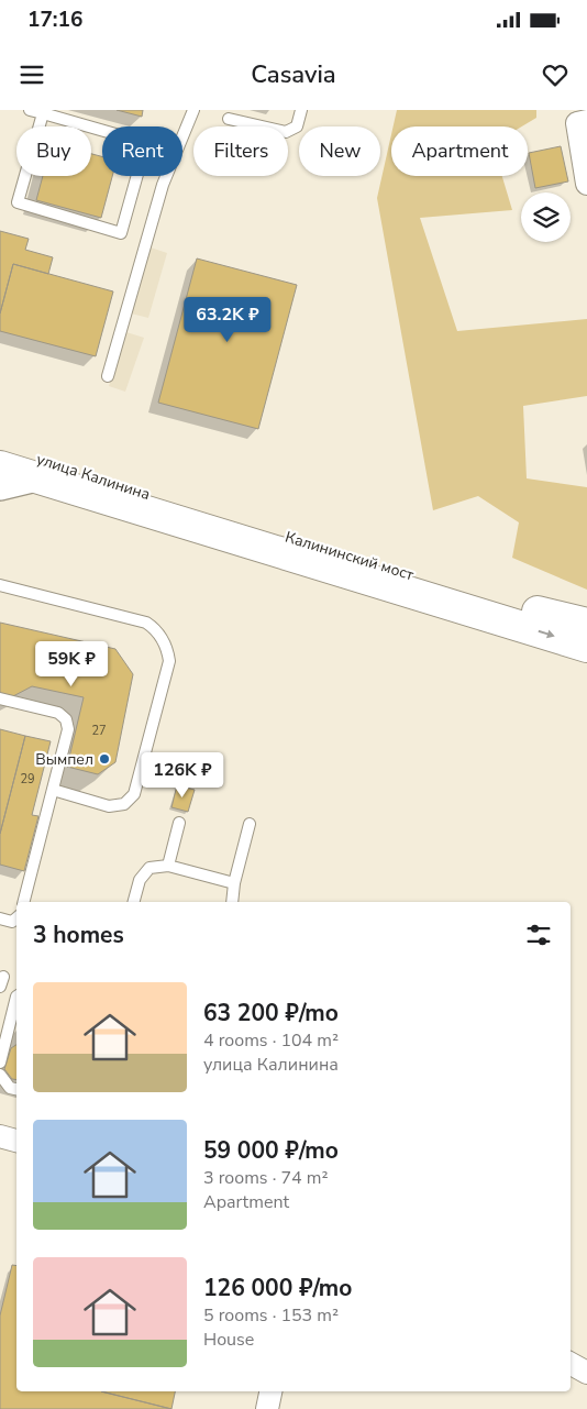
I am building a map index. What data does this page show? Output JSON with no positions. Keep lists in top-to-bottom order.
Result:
{
  "streets": {
    "main road": ["улица Калинина", "Калининский мост"]
  },
  "crossings": [
    ["улица Калинина", "Калининский мост"]
  ],
  "places": ["Вымпел"],
  "house_numbers": ["27", "29"],
  "page": {
    "status": "17:16",
    "header": "Casavia",
    "chip": [
      "Buy",
      "Rent",
      "Filters",
      "New",
      "Apartment"
    ],
    "price": ["63.2K ₽", "59K ₽", "126K ₽"],
    "heading": "3 homes",
    "list": [
      {
        "name": "63 200 ₽/mo",
        "note": "4 rooms · 104 m² · улица Калинина"
      },
      {
        "name": "59 000 ₽/mo",
        "note": "3 rooms · 74 m² · Apartment"
      },
      {
        "name": "126 000 ₽/mo",
        "note": "5 rooms · 153 m² · House"
      }
    ]
  }
}
